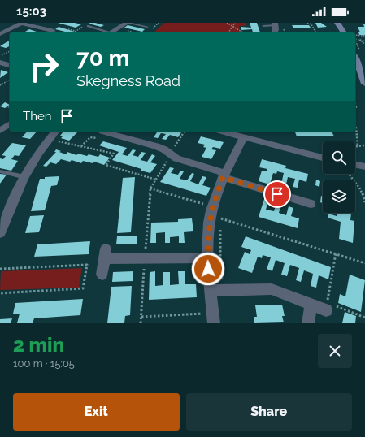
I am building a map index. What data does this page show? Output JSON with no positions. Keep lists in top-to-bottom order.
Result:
{
  "page": {
    "status": "15:03",
    "turn": ["70 m", "Skegness Road"],
    "then": "Then",
    "heading": ["2 min", "100 m · 15:05"],
    "buttons": ["Exit", "Share"]
  }
}
